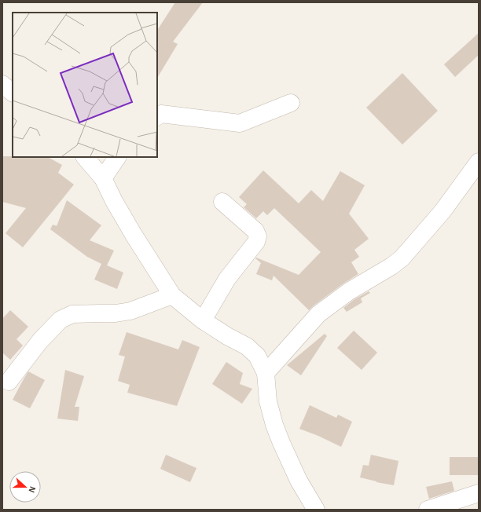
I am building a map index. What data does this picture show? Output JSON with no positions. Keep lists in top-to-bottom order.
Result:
{
  "north": "right"
}
